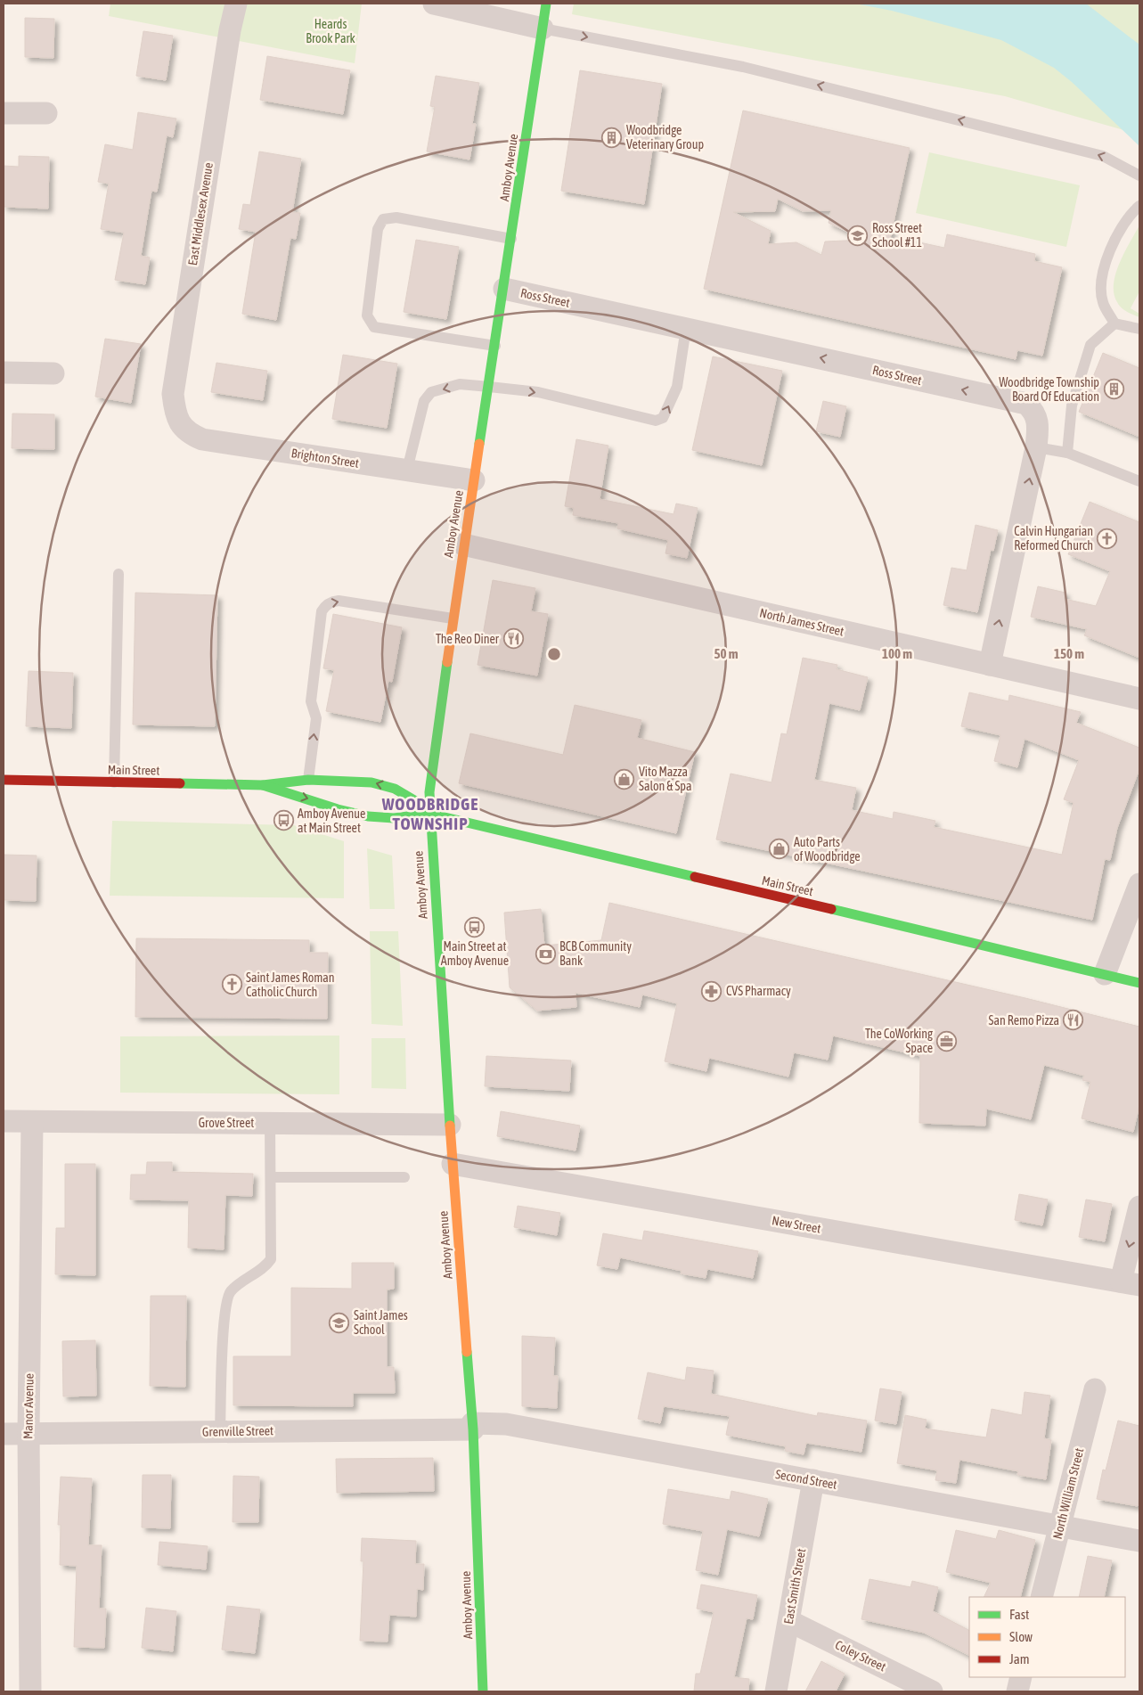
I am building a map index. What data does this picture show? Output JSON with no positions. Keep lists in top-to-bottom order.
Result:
{
  "streets": {
    "main road": ["Amboy Avenue", "Main Street"],
    "street": [
      "East Middlesex Avenue",
      "Ross Street",
      "Brighton Street",
      "North James Street",
      "Grove Street",
      "New Street",
      "Manor Avenue",
      "Grenville Street",
      "Second Street",
      "North William Street",
      "East Smith Street",
      "Coley Street"
    ]
  },
  "crossings": [
    ["Amboy Avenue", "Ross Street"],
    ["Amboy Avenue", "Brighton Street"],
    ["Amboy Avenue", "North James Street"],
    ["Amboy Avenue", "Main Street"],
    ["Amboy Avenue", "Grove Street"],
    ["Amboy Avenue", "New Street"],
    ["Amboy Avenue", "Grenville Street"],
    ["Amboy Avenue", "Second Street"],
    ["East Middlesex Avenue", "Brighton Street"],
    ["Ross Street", "North James Street"],
    ["Grove Street", "Manor Avenue"],
    ["Manor Avenue", "Grenville Street"],
    ["Grenville Street", "Second Street"],
    ["Second Street", "North William Street"],
    ["Second Street", "East Smith Street"],
    ["East Smith Street", "Coley Street"]
  ],
  "districts": ["WOODBRIDGE TOWNSHIP"],
  "parks": ["Heards Brook Park"],
  "places": {
    "building": ["Woodbridge Veterinary Group", "Woodbridge Township Board Of Education"],
    "school or university": ["Ross Street School #11", "Saint James School"],
    "church": ["Calvin Hungarian Reformed Church", "Saint James Roman Catholic Church"],
    "restaurant": ["The Reo Diner", "San Remo Pizza"],
    "shop": ["Vito Mazza Salon & Spa", "Auto Parts of Woodbridge"],
    "bus stop": ["Amboy Avenue at Main Street", "Main Street at Amboy Avenue"],
    "bank": ["BCB Community Bank"],
    "pharmacy": ["CVS Pharmacy"],
    "office": ["The CoWorking Space"]
  },
  "legend": ["Fast", "Slow", "Jam"],
  "rings": ["50 m", "100 m", "150 m"]
}
